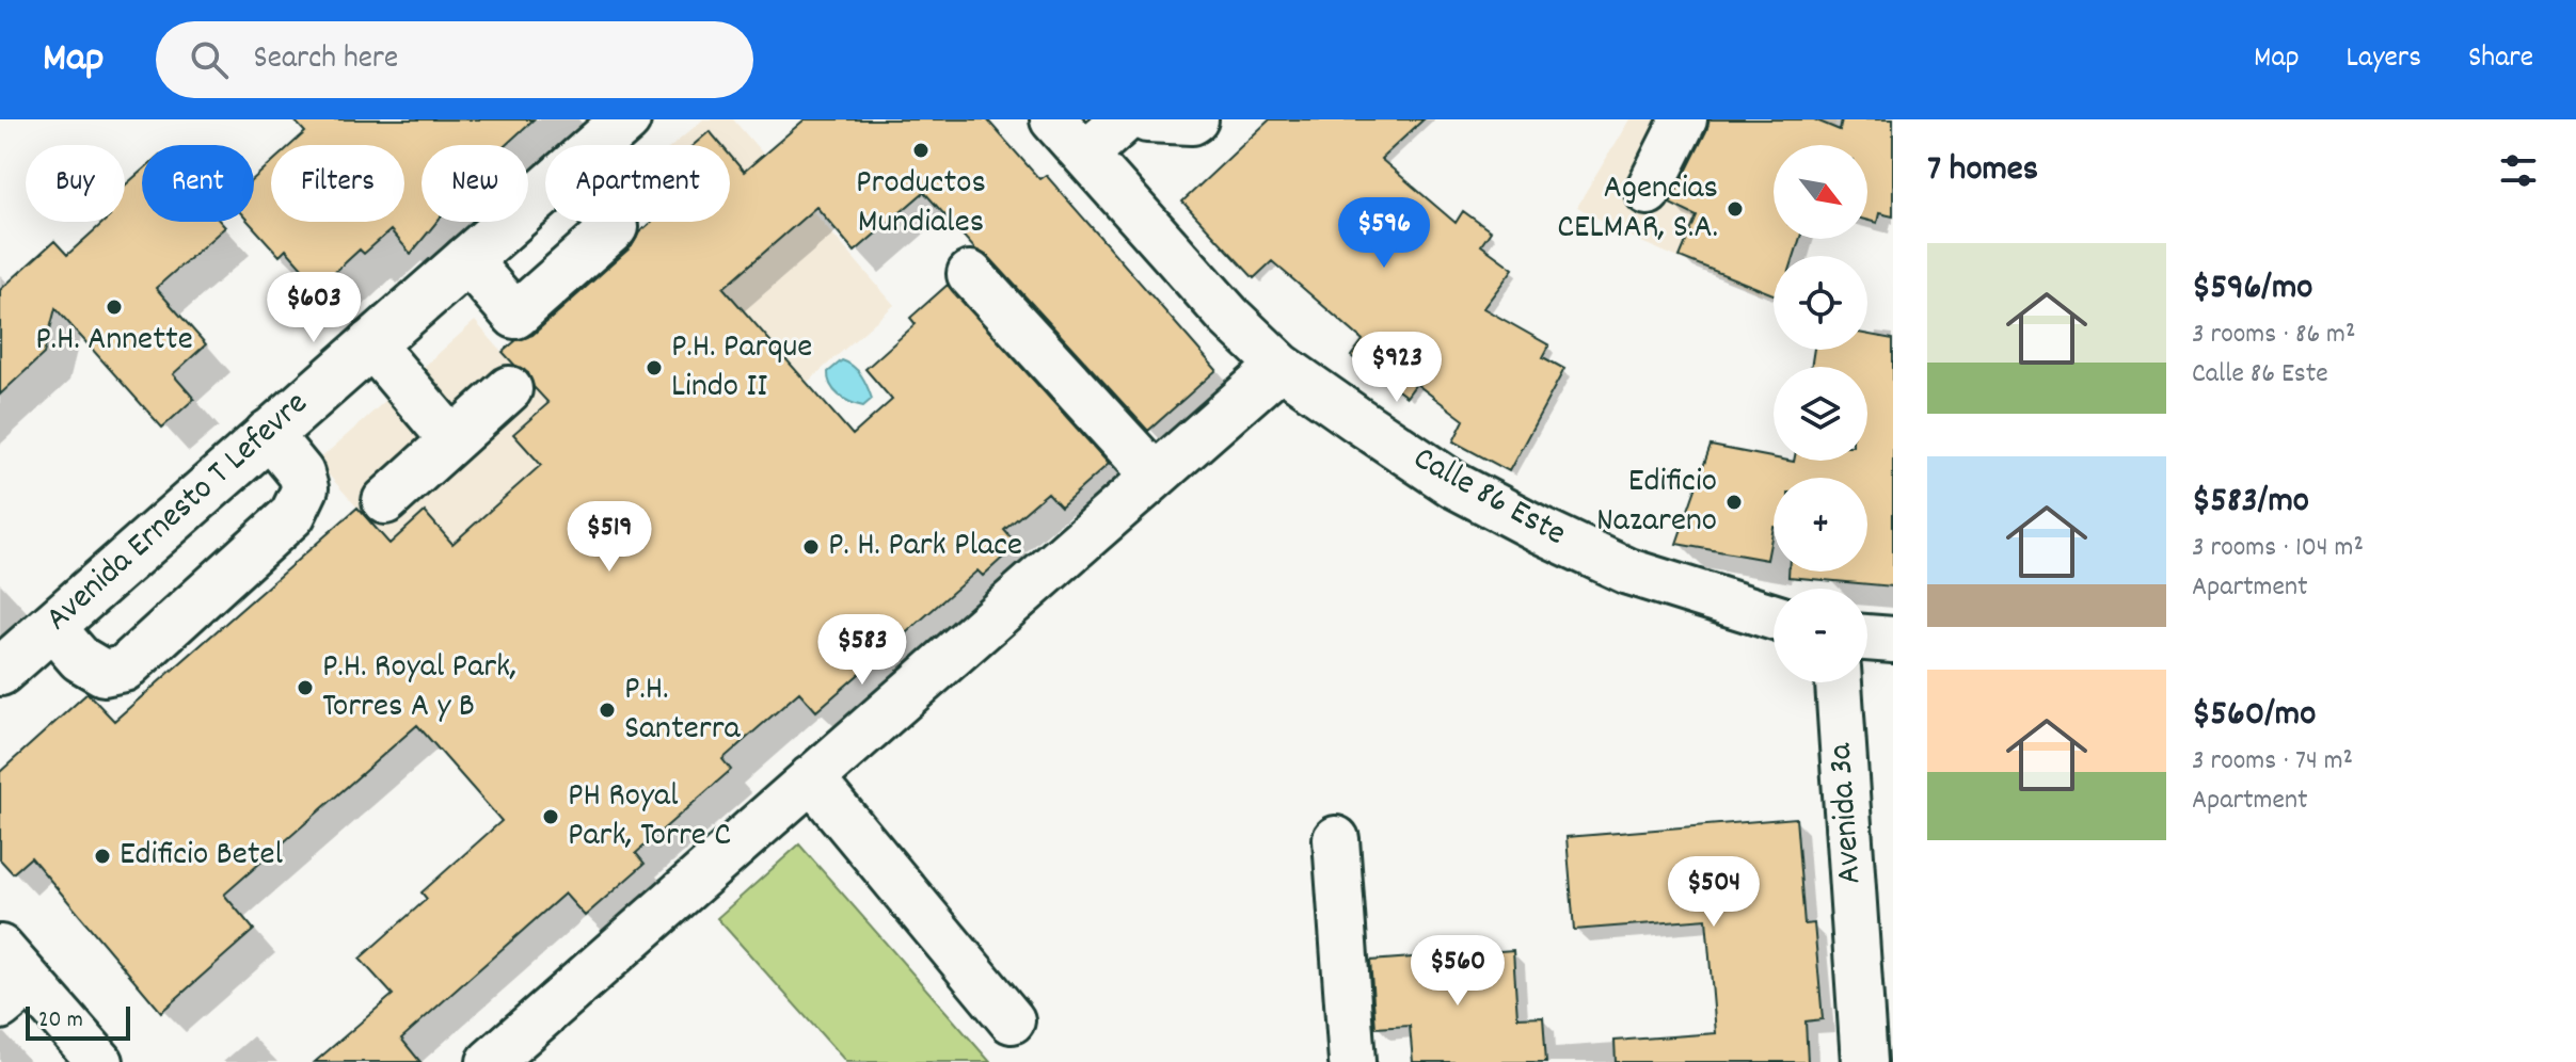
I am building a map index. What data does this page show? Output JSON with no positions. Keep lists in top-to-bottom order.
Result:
{
  "streets": {
    "main road": ["Avenida Ernesto T Lefevre"],
    "street": ["Calle 86 Este", "Avenida 3a"]
  },
  "places": [
    "Productos Mundiales",
    "Agencias CELMAR, S.A.",
    "P.H. Annette",
    "P.H. Parque Lindo II",
    "Edificio Nazareno",
    "P. H. Park Place",
    "P.H. Royal Park, Torres A y B",
    "P.H. Santerra",
    "PH Royal Park, Torre C",
    "Edificio Betel"
  ],
  "scale_bar": "20 m",
  "north": "bottom right",
  "page": {
    "header": "Map",
    "search": "Search here",
    "nav": ["Map", "Layers", "Share"],
    "heading": "7 homes",
    "map_buttons": ["+", "−"],
    "chip": [
      "Buy",
      "Rent",
      "Filters",
      "New",
      "Apartment"
    ],
    "price": [
      "$596",
      "$603",
      "$923",
      "$519",
      "$583",
      "$504",
      "$560"
    ],
    "list": [
      {
        "name": "$596/mo",
        "note": "3 rooms · 86 m² · Calle 86 Este"
      },
      {
        "name": "$583/mo",
        "note": "3 rooms · 104 m² · Apartment"
      },
      {
        "name": "$560/mo",
        "note": "3 rooms · 74 m² · Apartment"
      }
    ],
    "scale": "20 m"
  }
}
